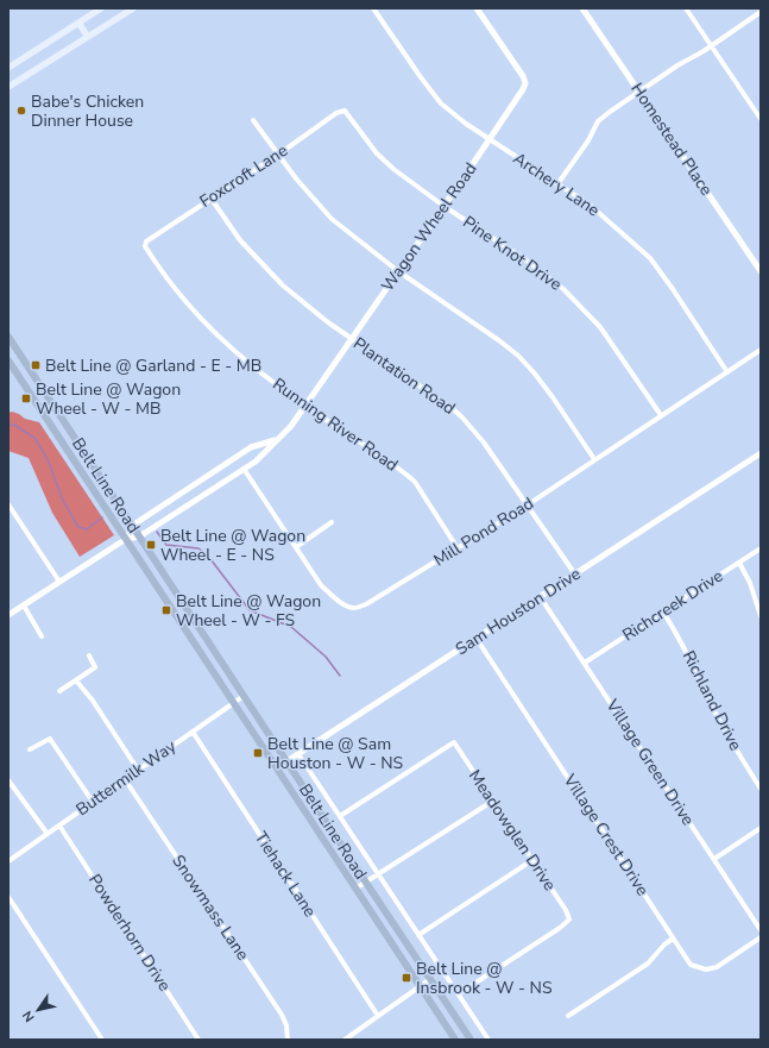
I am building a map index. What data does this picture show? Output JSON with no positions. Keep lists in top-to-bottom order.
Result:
{
  "streets": {
    "main road": ["Belt Line Road"],
    "street": [
      "Homestead Place",
      "Foxcroft Lane",
      "Archery Lane",
      "Wagon Wheel Road",
      "Pine Knot Drive",
      "Plantation Road",
      "Running River Road",
      "Mill Pond Road",
      "Richcreek Drive",
      "Sam Houston Drive",
      "Richland Drive",
      "Village Green Drive",
      "Buttermilk Way",
      "Meadowglen Drive",
      "Village Crest Drive",
      "Tiehack Lane",
      "Snowmass Lane",
      "Powderhorn Drive"
    ]
  },
  "crossings": [
    ["Foxcroft Lane", "Pine Knot Drive"],
    ["Foxcroft Lane", "Plantation Road"],
    ["Foxcroft Lane", "Running River Road"],
    ["Archery Lane", "Wagon Wheel Road"],
    ["Archery Lane", "Mill Pond Road"],
    ["Wagon Wheel Road", "Pine Knot Drive"],
    ["Wagon Wheel Road", "Plantation Road"],
    ["Wagon Wheel Road", "Running River Road"],
    ["Wagon Wheel Road", "Belt Line Road"],
    ["Wagon Wheel Road", "Mill Pond Road"],
    ["Pine Knot Drive", "Mill Pond Road"],
    ["Plantation Road", "Mill Pond Road"],
    ["Plantation Road", "Sam Houston Drive"],
    ["Running River Road", "Mill Pond Road"],
    ["Belt Line Road", "Sam Houston Drive"],
    ["Belt Line Road", "Buttermilk Way"],
    ["Richcreek Drive", "Richland Drive"],
    ["Richcreek Drive", "Village Green Drive"],
    ["Sam Houston Drive", "Village Green Drive"],
    ["Sam Houston Drive", "Village Crest Drive"],
    ["Buttermilk Way", "Tiehack Lane"],
    ["Buttermilk Way", "Snowmass Lane"],
    ["Buttermilk Way", "Powderhorn Drive"]
  ],
  "places": {
    "other": ["Babe's Chicken Dinner House"],
    "transit": [
      "Belt Line @ Garland - E - MB",
      "Belt Line @ Wagon Wheel - W - MB",
      "Belt Line @ Wagon Wheel - E - NS",
      "Belt Line @ Wagon Wheel - W - FS",
      "Belt Line @ Sam Houston - W - NS",
      "Belt Line @ Insbrook - W - NS"
    ]
  },
  "north": "bottom left"
}
